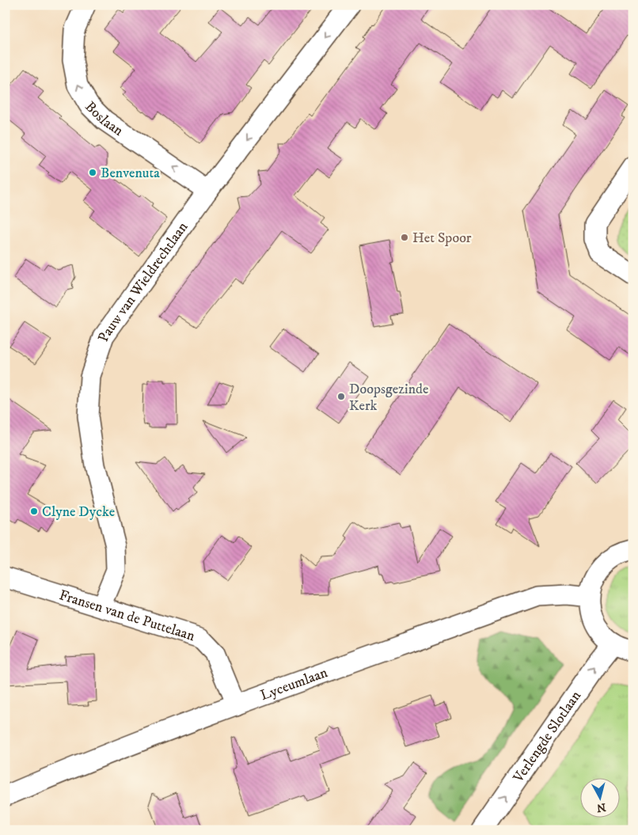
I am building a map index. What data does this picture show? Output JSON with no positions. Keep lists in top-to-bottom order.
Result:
{
  "streets": {
    "street": [
      "Boslaan",
      "Pauw van Wieldrechtlaan",
      "Fransen van de Puttelaan",
      "Lyceumlaan",
      "Verlengde Slotlaan"
    ]
  },
  "crossings": [
    ["Boslaan", "Pauw van Wieldrechtlaan"],
    ["Pauw van Wieldrechtlaan", "Fransen van de Puttelaan"],
    ["Fransen van de Puttelaan", "Lyceumlaan"]
  ],
  "one_way": ["Boslaan", "Verlengde Slotlaan"],
  "places": [
    "Benvenuta",
    "Het Spoor",
    "Doopsgezinde Kerk",
    "Clyne Dycke"
  ],
  "north": "bottom"
}
